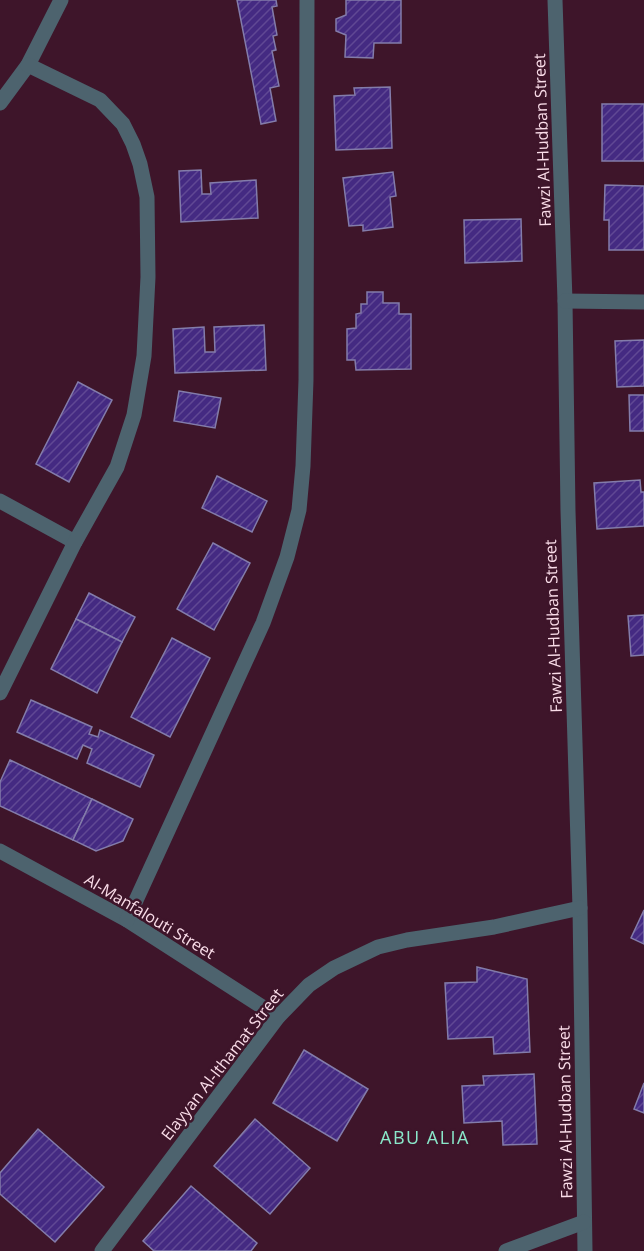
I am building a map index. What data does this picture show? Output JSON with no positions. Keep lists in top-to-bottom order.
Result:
{
  "streets": {
    "street": ["Fawzi Al-Hudban Street", "Al-Manfalouti Street", "Elayyan Al-Ithamat Street"]
  },
  "crossings": [
    ["Fawzi Al-Hudban Street", "Elayyan Al-Ithamat Street"],
    ["Al-Manfalouti Street", "Elayyan Al-Ithamat Street"]
  ],
  "districts": ["ABU ALIA"]
}
